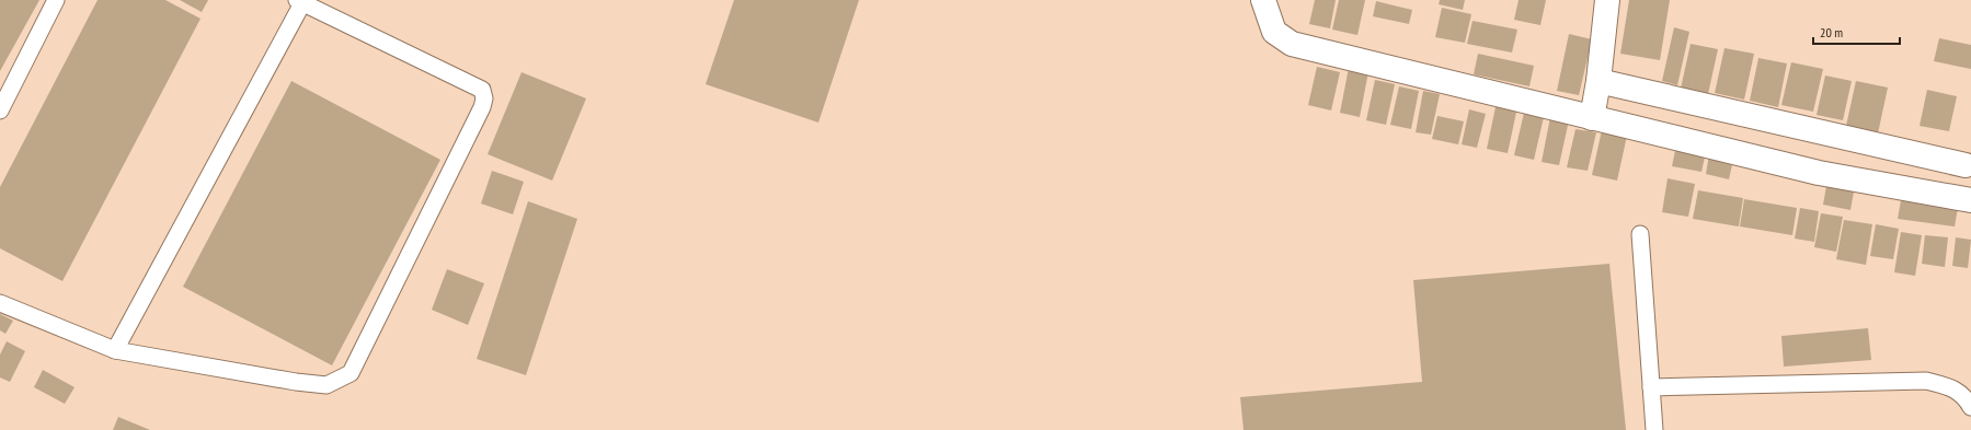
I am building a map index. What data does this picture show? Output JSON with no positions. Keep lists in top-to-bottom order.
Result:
{
  "scale_bar": "20 m"
}
